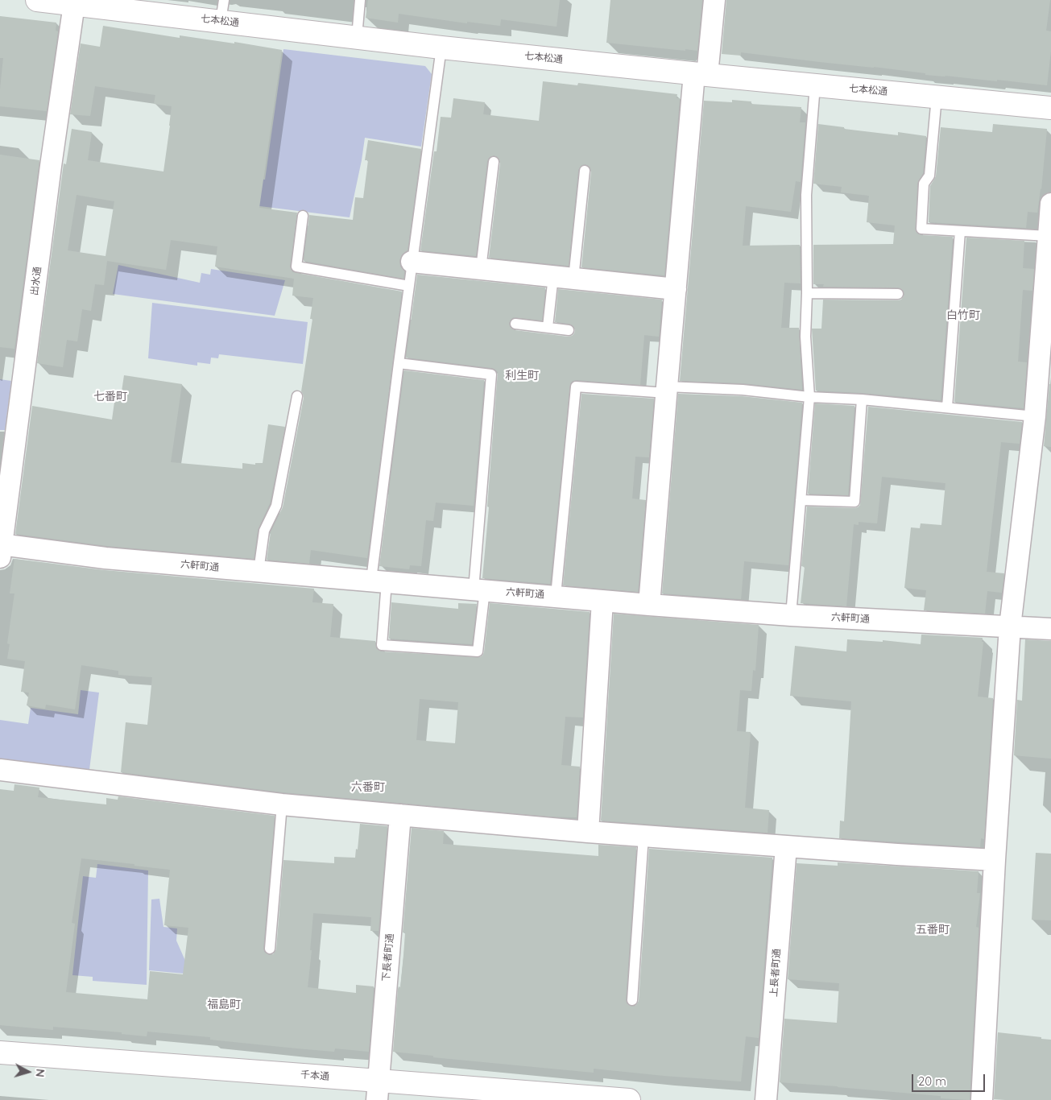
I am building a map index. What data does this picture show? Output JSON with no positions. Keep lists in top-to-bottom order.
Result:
{
  "streets": {
    "street": [
      "七本松通",
      "出水通",
      "六軒町通",
      "下長者町通",
      "上長者町通",
      "千本通"
    ]
  },
  "crossings": [
    ["七本松通", "出水通"],
    ["出水通", "六軒町通"],
    ["下長者町通", "千本通"]
  ],
  "districts": [
    "白竹町",
    "利生町",
    "七番町",
    "六番町",
    "五番町",
    "福島町"
  ],
  "scale_bar": "20 m",
  "north": "right"
}
